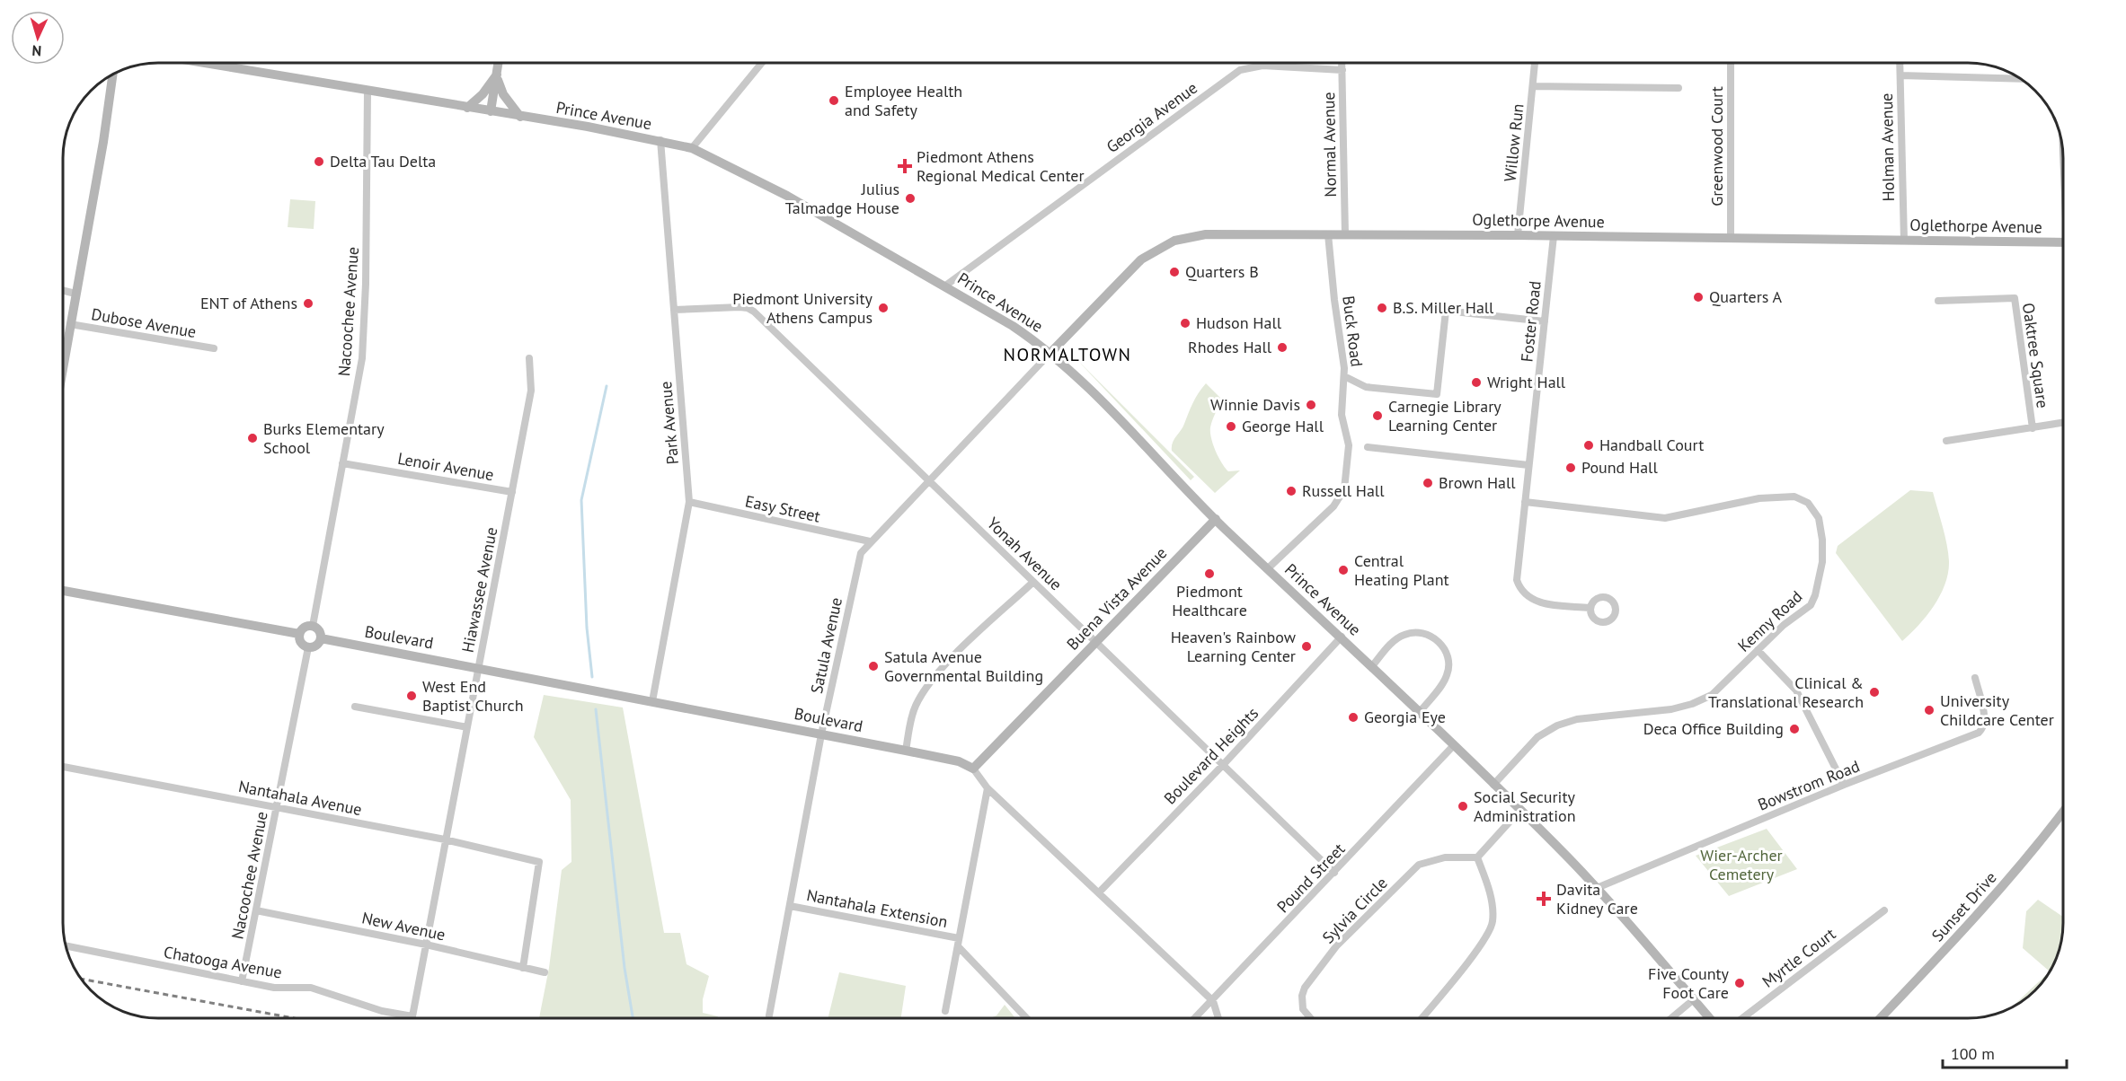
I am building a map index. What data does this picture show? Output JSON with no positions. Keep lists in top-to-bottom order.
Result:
{
  "streets": {
    "main road": [
      "Prince Avenue",
      "Oglethorpe Avenue",
      "Buena Vista Avenue",
      "Boulevard",
      "Sunset Drive"
    ],
    "street": [
      "Georgia Avenue",
      "Willow Run",
      "Normal Avenue",
      "Greenwood Court",
      "Holman Avenue",
      "Nacoochee Avenue",
      "Foster Road",
      "Dubose Avenue",
      "Buck Road",
      "Oaktree Square",
      "Park Avenue",
      "Lenoir Avenue",
      "Easy Street",
      "Yonah Avenue",
      "Hiawassee Avenue",
      "Kenny Road",
      "Satula Avenue",
      "Boulevard Heights",
      "Bowstrom Road",
      "Nantahala Avenue",
      "Pound Street",
      "Nantahala Extension",
      "Sylvia Circle",
      "New Avenue",
      "Myrtle Court",
      "Chatooga Avenue"
    ]
  },
  "crossings": [
    ["Prince Avenue", "Georgia Avenue"],
    ["Prince Avenue", "Oglethorpe Avenue"],
    ["Prince Avenue", "Nacoochee Avenue"],
    ["Prince Avenue", "Buck Road"],
    ["Prince Avenue", "Park Avenue"],
    ["Prince Avenue", "Buena Vista Avenue"],
    ["Prince Avenue", "Kenny Road"],
    ["Prince Avenue", "Satula Avenue"],
    ["Prince Avenue", "Boulevard Heights"],
    ["Prince Avenue", "Bowstrom Road"],
    ["Prince Avenue", "Pound Street"],
    ["Georgia Avenue", "Normal Avenue"],
    ["Willow Run", "Oglethorpe Avenue"],
    ["Normal Avenue", "Oglethorpe Avenue"],
    ["Greenwood Court", "Oglethorpe Avenue"],
    ["Holman Avenue", "Oglethorpe Avenue"],
    ["Oglethorpe Avenue", "Foster Road"],
    ["Oglethorpe Avenue", "Buck Road"],
    ["Oglethorpe Avenue", "Satula Avenue"],
    ["Nacoochee Avenue", "Lenoir Avenue"],
    ["Nacoochee Avenue", "Boulevard"],
    ["Nacoochee Avenue", "Nantahala Avenue"],
    ["Nacoochee Avenue", "New Avenue"],
    ["Nacoochee Avenue", "Chatooga Avenue"],
    ["Foster Road", "Kenny Road"],
    ["Park Avenue", "Easy Street"],
    ["Park Avenue", "Yonah Avenue"],
    ["Park Avenue", "Boulevard"],
    ["Lenoir Avenue", "Hiawassee Avenue"],
    ["Easy Street", "Satula Avenue"],
    ["Yonah Avenue", "Buena Vista Avenue"],
    ["Yonah Avenue", "Satula Avenue"],
    ["Yonah Avenue", "Boulevard Heights"],
    ["Yonah Avenue", "Pound Street"],
    ["Hiawassee Avenue", "Boulevard"],
    ["Hiawassee Avenue", "Nantahala Avenue"],
    ["Hiawassee Avenue", "New Avenue"],
    ["Hiawassee Avenue", "Chatooga Avenue"],
    ["Buena Vista Avenue", "Boulevard"],
    ["Boulevard", "Satula Avenue"],
    ["Satula Avenue", "Nantahala Extension"],
    ["Nantahala Avenue", "New Avenue"]
  ],
  "districts": ["NORMALTOWN"],
  "parks": ["Wier-Archer Cemetery"],
  "places": {
    "other": [
      "Employee Health and Safety",
      "Delta Tau Delta",
      "Julius Talmadge House",
      "Quarters B",
      "Quarters A",
      "ENT of Athens",
      "Piedmont University Athens Campus",
      "B.S. Miller Hall",
      "Hudson Hall",
      "Rhodes Hall",
      "Wright Hall",
      "Winnie Davis",
      "Carnegie Library Learning Center",
      "George Hall",
      "Burks Elementary School",
      "Handball Court",
      "Pound Hall",
      "Brown Hall",
      "Russell Hall",
      "Central Heating Plant",
      "Piedmont Healthcare",
      "Heaven's Rainbow Learning Center",
      "Satula Avenue Governmental Building",
      "Clinical & Translational Research",
      "West End Baptist Church",
      "University Childcare Center",
      "Georgia Eye",
      "Deca Office Building",
      "Social Security Administration",
      "Five County Foot Care"
    ],
    "health": ["Piedmont Athens Regional Medical Center", "Davita Kidney Care"]
  },
  "scale_bar": "100 m",
  "north": "bottom"
}
